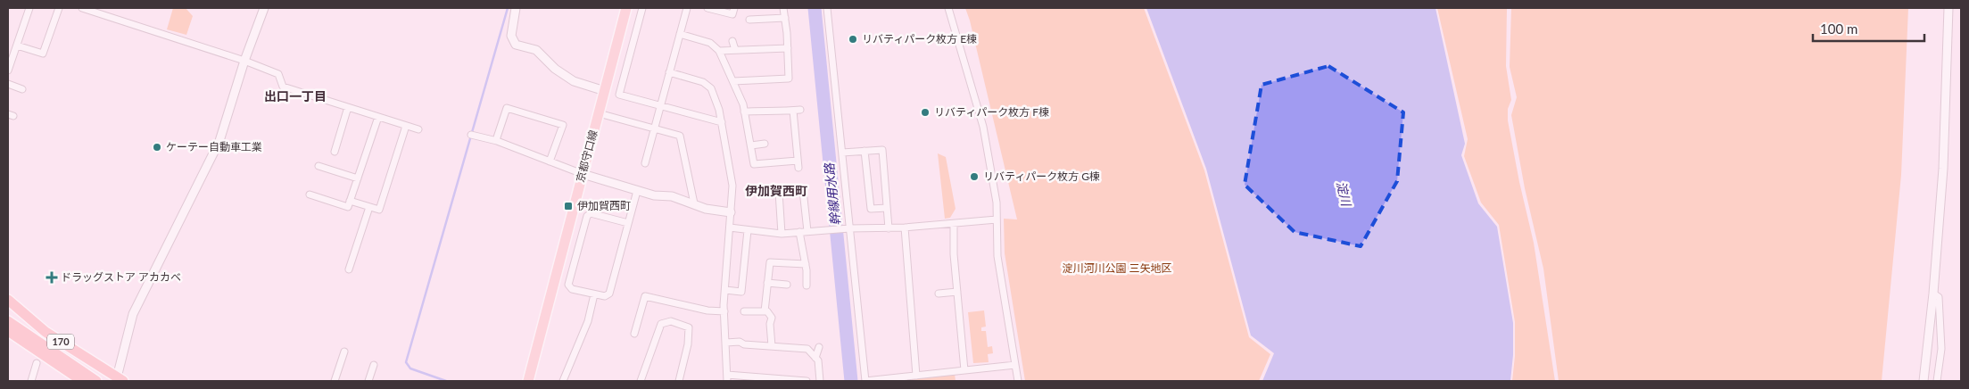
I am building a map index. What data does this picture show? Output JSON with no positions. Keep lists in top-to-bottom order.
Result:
{
  "streets": {
    "highway": ["170"],
    "main road": ["京都守口線"]
  },
  "districts": ["出口一丁目", "伊加賀西町"],
  "water": ["淀川", "幹線用水路"],
  "parks": ["淀川河川公園 三矢地区"],
  "places": {
    "other": [
      "リバティパーク枚方 E棟",
      "リバティパーク枚方 F棟",
      "ケーテー自動車工業",
      "リバティパーク枚方 G棟"
    ],
    "transit": ["伊加賀西町"],
    "health": ["ドラッグストア アカカベ"]
  },
  "scale_bar": "100 m"
}
